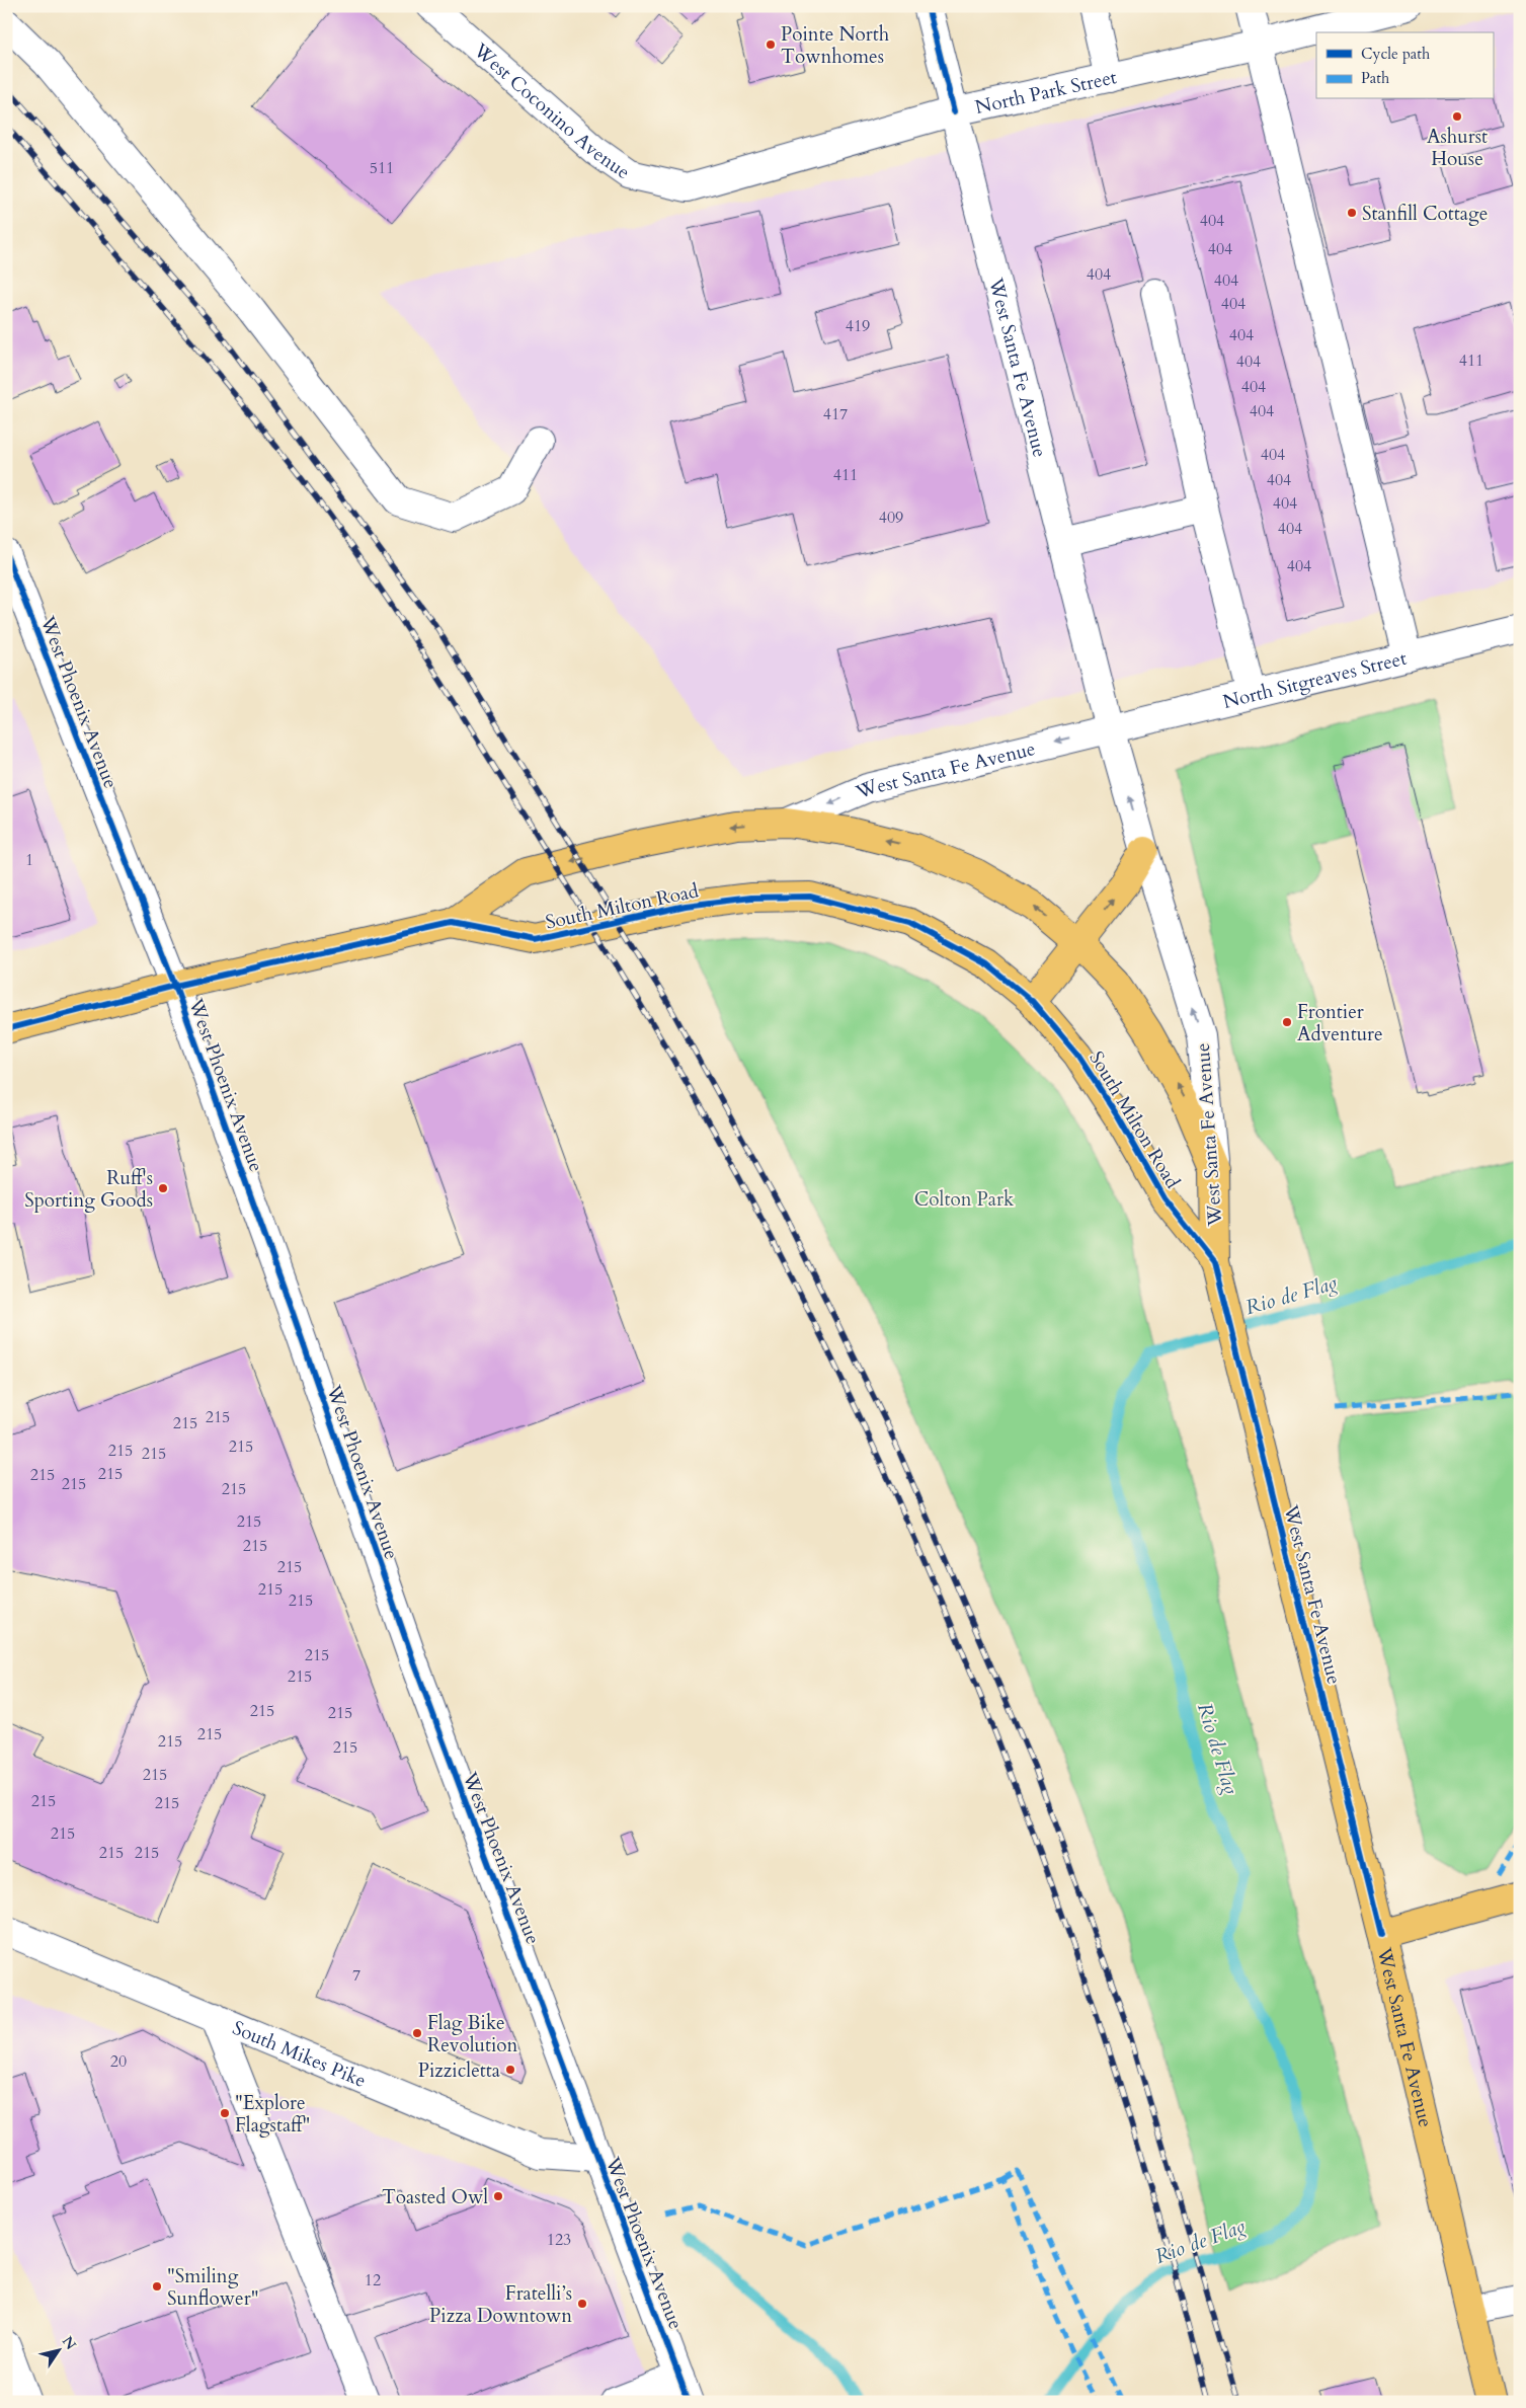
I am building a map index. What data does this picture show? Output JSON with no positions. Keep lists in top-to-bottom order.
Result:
{
  "streets": {
    "main road": ["West Santa Fe Avenue", "South Milton Road"],
    "street": [
      "North Park Street",
      "West Coconino Avenue",
      "North Sitgreaves Street",
      "West Phoenix Avenue",
      "South Mikes Pike"
    ]
  },
  "crossings": [
    ["North Park Street", "West Coconino Avenue"],
    ["North Park Street", "West Santa Fe Avenue"],
    ["West Santa Fe Avenue", "North Sitgreaves Street"],
    ["West Santa Fe Avenue", "South Milton Road"],
    ["West Phoenix Avenue", "South Milton Road"],
    ["West Phoenix Avenue", "South Mikes Pike"]
  ],
  "water": ["Rio de Flag"],
  "parks": ["Colton Park"],
  "places": [
    "Pointe North Townhomes",
    "Ashurst House",
    "Stanfill Cottage",
    "Frontier Adventure",
    "Ruff's Sporting Goods",
    "Flag Bike Revolution",
    "Pizzicletta",
    "\"Explore Flagstaff\"",
    "Toasted Owl",
    "\"Smiling Sunflower\"",
    "Fratelli’s Pizza Downtown"
  ],
  "house_numbers": [
    "511",
    "404",
    "404",
    "404",
    "404",
    "404",
    "419",
    "404",
    "411",
    "404",
    "404",
    "404",
    "417",
    "404",
    "411",
    "404",
    "404",
    "409",
    "404",
    "404",
    "1",
    "215",
    "215",
    "215",
    "215",
    "215",
    "215",
    "215",
    "215",
    "215",
    "215",
    "215",
    "215",
    "215",
    "215",
    "215",
    "215",
    "215",
    "215",
    "215",
    "215",
    "215",
    "215",
    "215",
    "215",
    "215",
    "215",
    "215",
    "7",
    "20",
    "123",
    "12"
  ],
  "legend": ["Cycle path", "Path"],
  "north": "top right"
}
